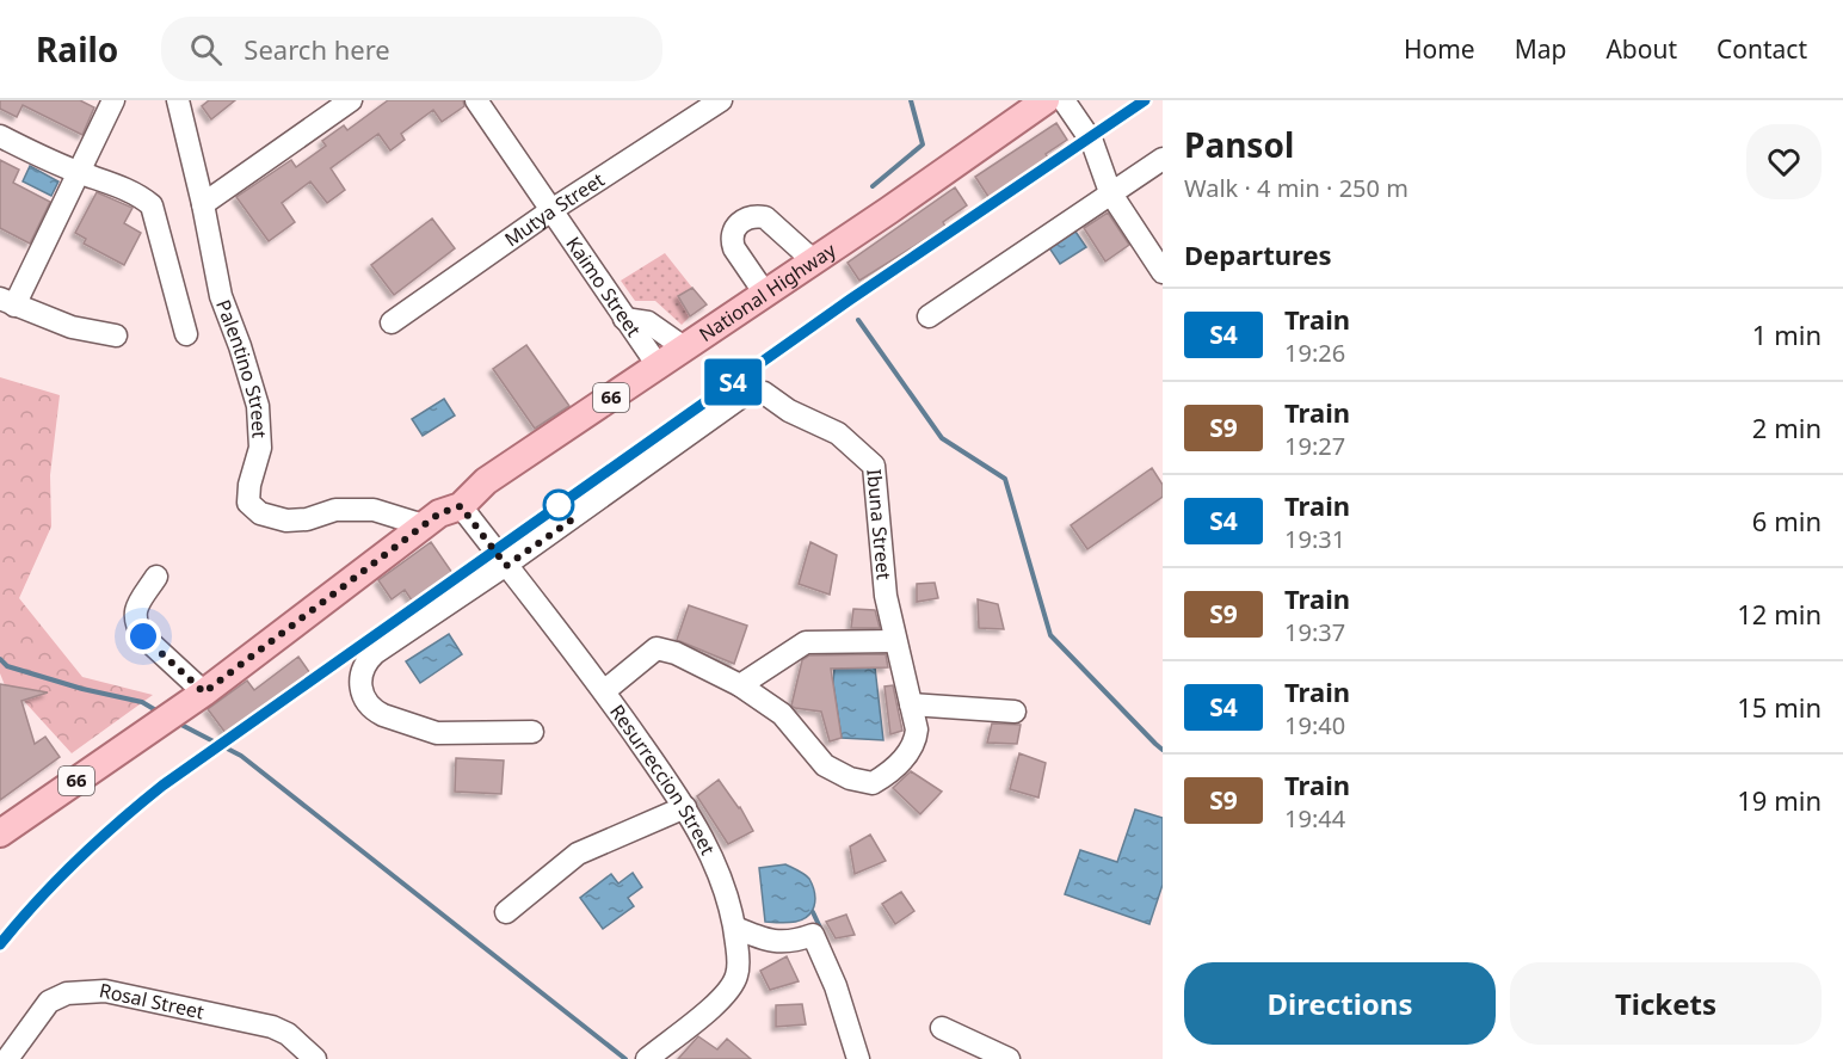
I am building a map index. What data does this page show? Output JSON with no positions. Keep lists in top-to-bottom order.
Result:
{
  "streets": {
    "main road": ["National Highway", "66"],
    "street": [
      "Mutya Street",
      "Kaimo Street",
      "Palentino Street",
      "Ibuna Street",
      "Resurreccion Street",
      "Rosal Street"
    ]
  },
  "crossings": [
    ["Mutya Street", "Kaimo Street"],
    ["Kaimo Street", "National Highway"],
    ["National Highway", "Palentino Street"],
    ["National Highway", "Resurreccion Street"],
    ["Ibuna Street", "Resurreccion Street"]
  ],
  "page": {
    "header": "Railo",
    "search": "Search here",
    "nav": [
      "Home",
      "Map",
      "About",
      "Contact"
    ],
    "on_map": "S4",
    "heading": [
      ["Pansol", "Walk · 4 min · 250 m"],
      "Departures"
    ],
    "list": [
      {
        "mark": "S4",
        "name": "Train",
        "note": "19:26",
        "value": "1 min"
      },
      {
        "mark": "S9",
        "name": "Train",
        "note": "19:27",
        "value": "2 min"
      },
      {
        "mark": "S4",
        "name": "Train",
        "note": "19:31",
        "value": "6 min"
      },
      {
        "mark": "S9",
        "name": "Train",
        "note": "19:37",
        "value": "12 min"
      },
      {
        "mark": "S4",
        "name": "Train",
        "note": "19:40",
        "value": "15 min"
      },
      {
        "mark": "S9",
        "name": "Train",
        "note": "19:44",
        "value": "19 min"
      }
    ],
    "buttons": ["Directions", "Tickets"]
  }
}
